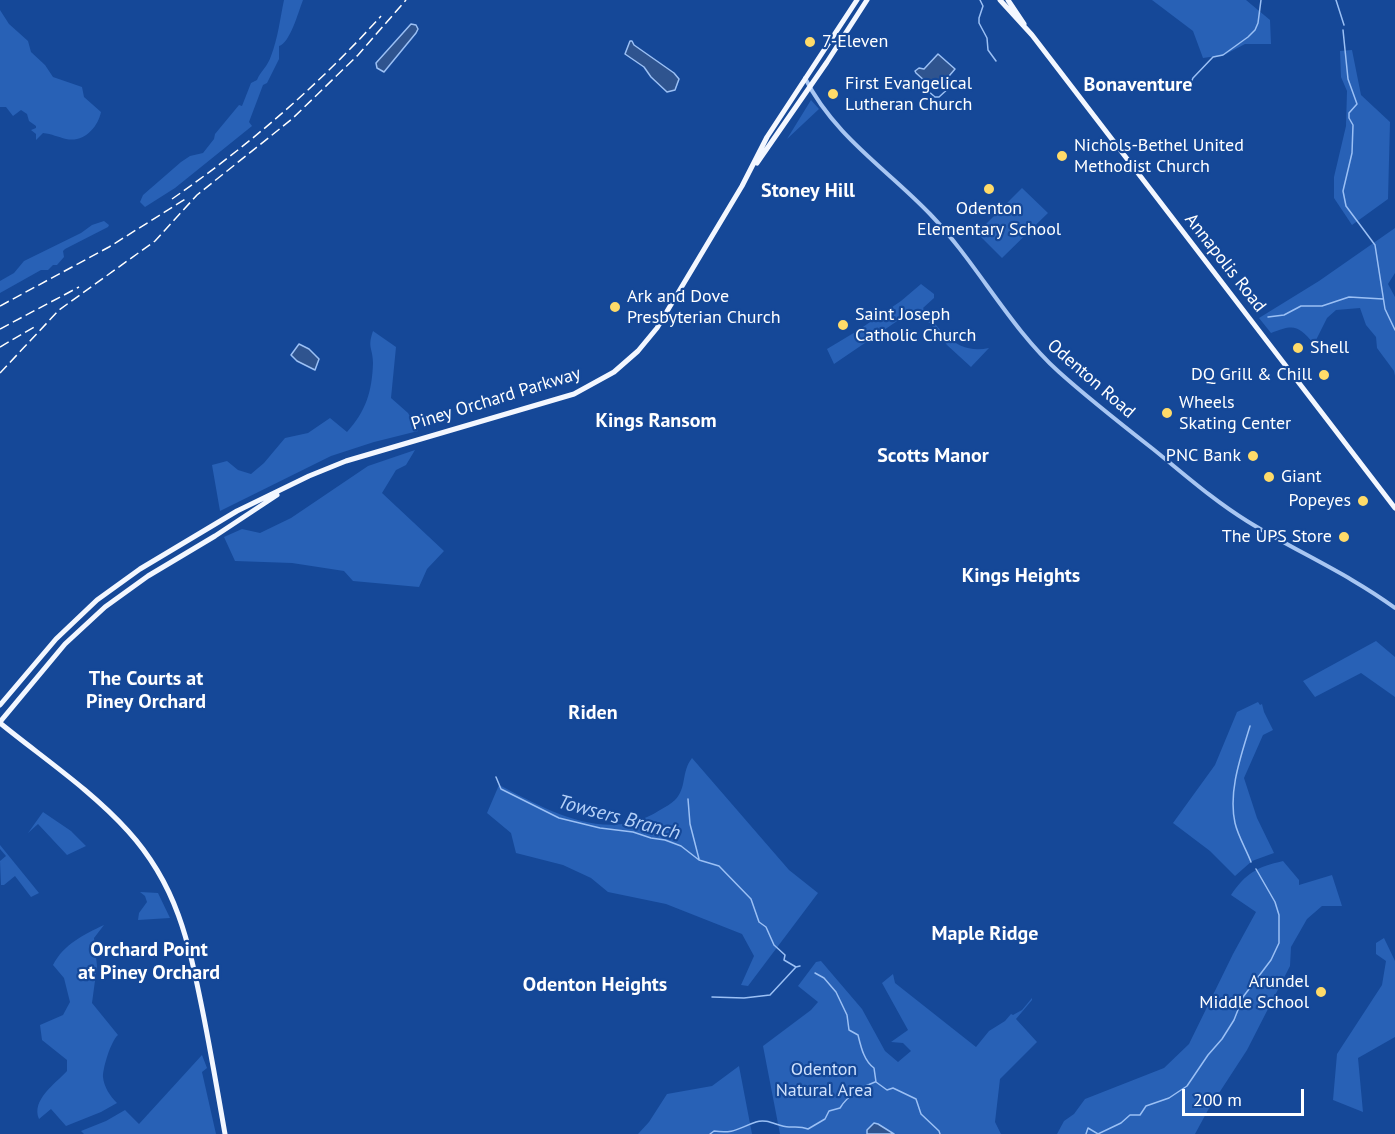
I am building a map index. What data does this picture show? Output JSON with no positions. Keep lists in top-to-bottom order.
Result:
{
  "streets": {
    "main road": ["Annapolis Road", "Piney Orchard Parkway"],
    "street": ["Odenton Road"]
  },
  "crossings": [
    ["Odenton Road", "Piney Orchard Parkway"]
  ],
  "districts": [
    "Bonaventure",
    "Stoney Hill",
    "Kings Ransom",
    "Scotts Manor",
    "Kings Heights",
    "The Courts at Piney Orchard",
    "Riden",
    "Maple Ridge",
    "Orchard Point at Piney Orchard",
    "Odenton Heights"
  ],
  "water": ["Towsers Branch"],
  "parks": ["Odenton Natural Area"],
  "places": [
    "7-Eleven",
    "First Evangelical Lutheran Church",
    "Nichols-Bethel United Methodist Church",
    "Odenton Elementary School",
    "Ark and Dove Presbyterian Church",
    "Saint Joseph Catholic Church",
    "Shell",
    "DQ Grill & Chill",
    "Wheels Skating Center",
    "PNC Bank",
    "Giant",
    "Popeyes",
    "The UPS Store",
    "Arundel Middle School"
  ],
  "scale_bar": "200 m"
}
